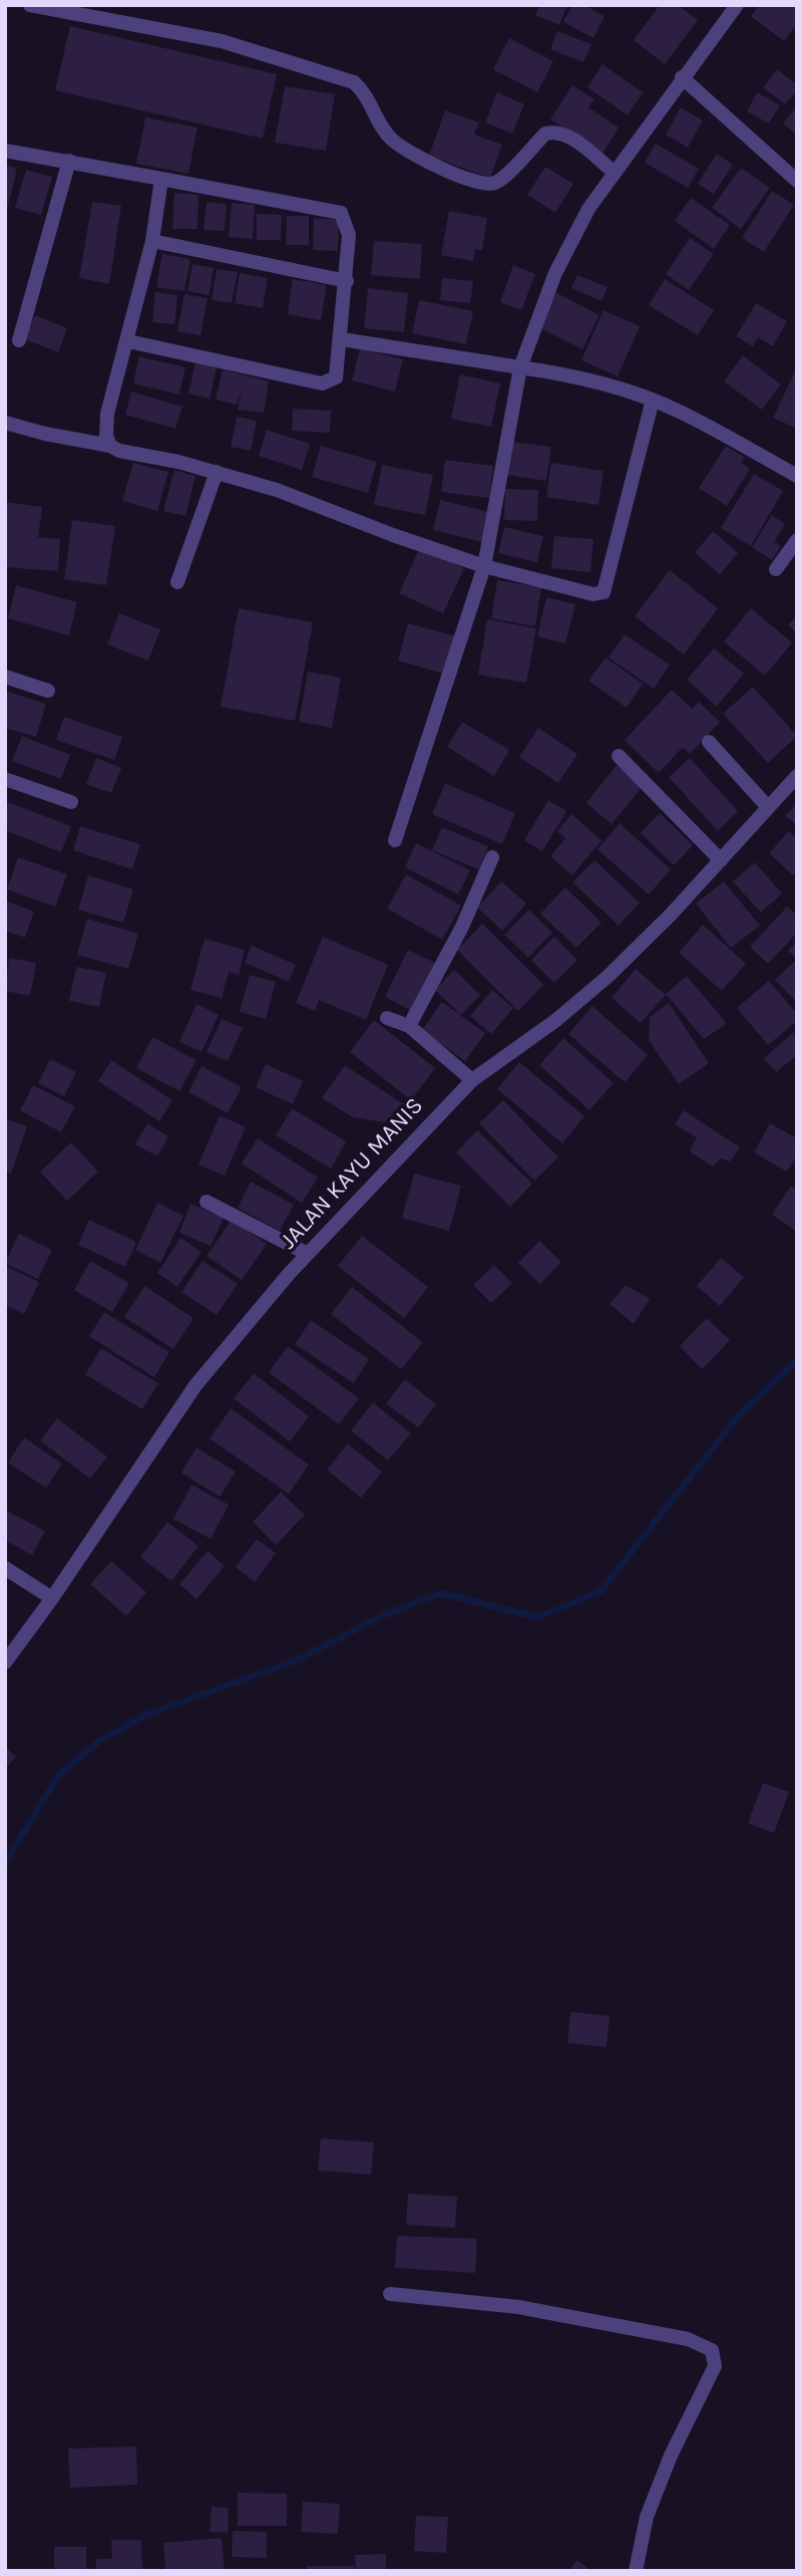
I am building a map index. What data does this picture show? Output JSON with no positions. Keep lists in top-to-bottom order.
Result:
{
  "streets": {
    "street": ["JALAN KAYU MANIS"]
  }
}
